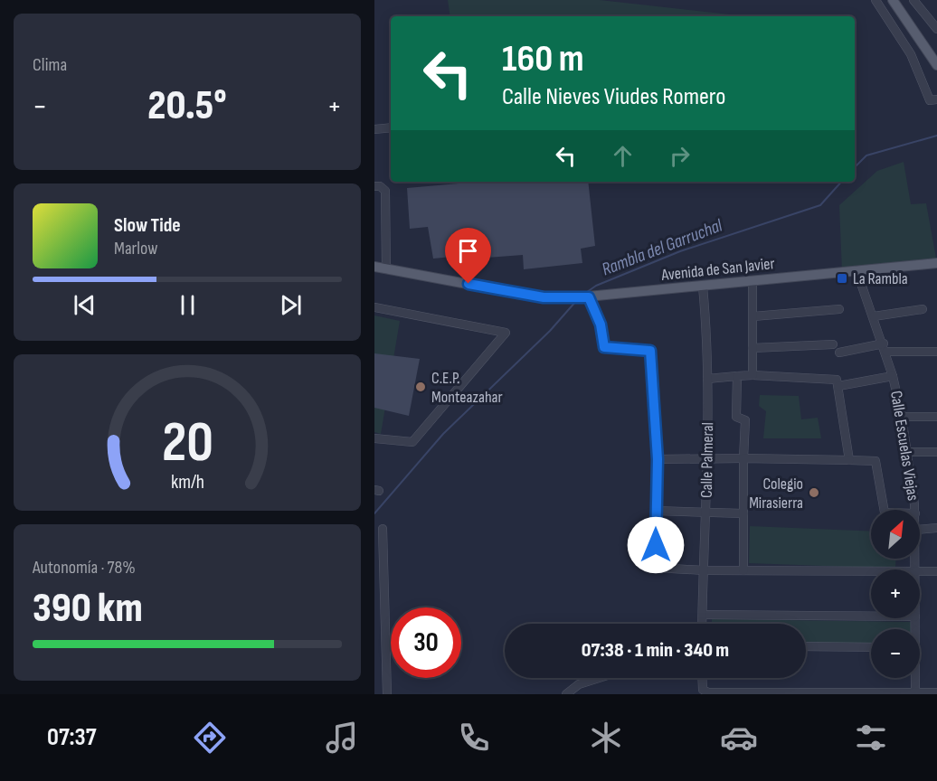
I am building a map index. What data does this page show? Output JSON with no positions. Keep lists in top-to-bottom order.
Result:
{
  "streets": {
    "main road": ["Avenida de San Javier"],
    "street": ["Calle Escuelas Viejas", "Calle Palmeral"]
  },
  "crossings": [
    ["Avenida de San Javier", "Calle Escuelas Viejas"],
    ["Avenida de San Javier", "Calle Palmeral"]
  ],
  "water": ["Rambla del Garruchal"],
  "places": {
    "transit": ["La Rambla"],
    "other": ["C.E.P. Monteazahar", "Colegio Mirasierra"]
  },
  "north": "top right",
  "page": {
    "tile": [
      "Clima",
      ["Autonomía · 78%", "390 km"]
    ],
    "turn": ["160 m", "Calle Nieves Viudes Romero"],
    "heat": ["−", "20.5°", "+"],
    "song": ["Slow Tide", "Marlow"],
    "map_buttons": ["+", "−"],
    "limit": "30",
    "trip": "07:38 · 1 min · 340 m",
    "tabs": "07:37",
    "gauge": ["20", "km/h"]
  }
}
